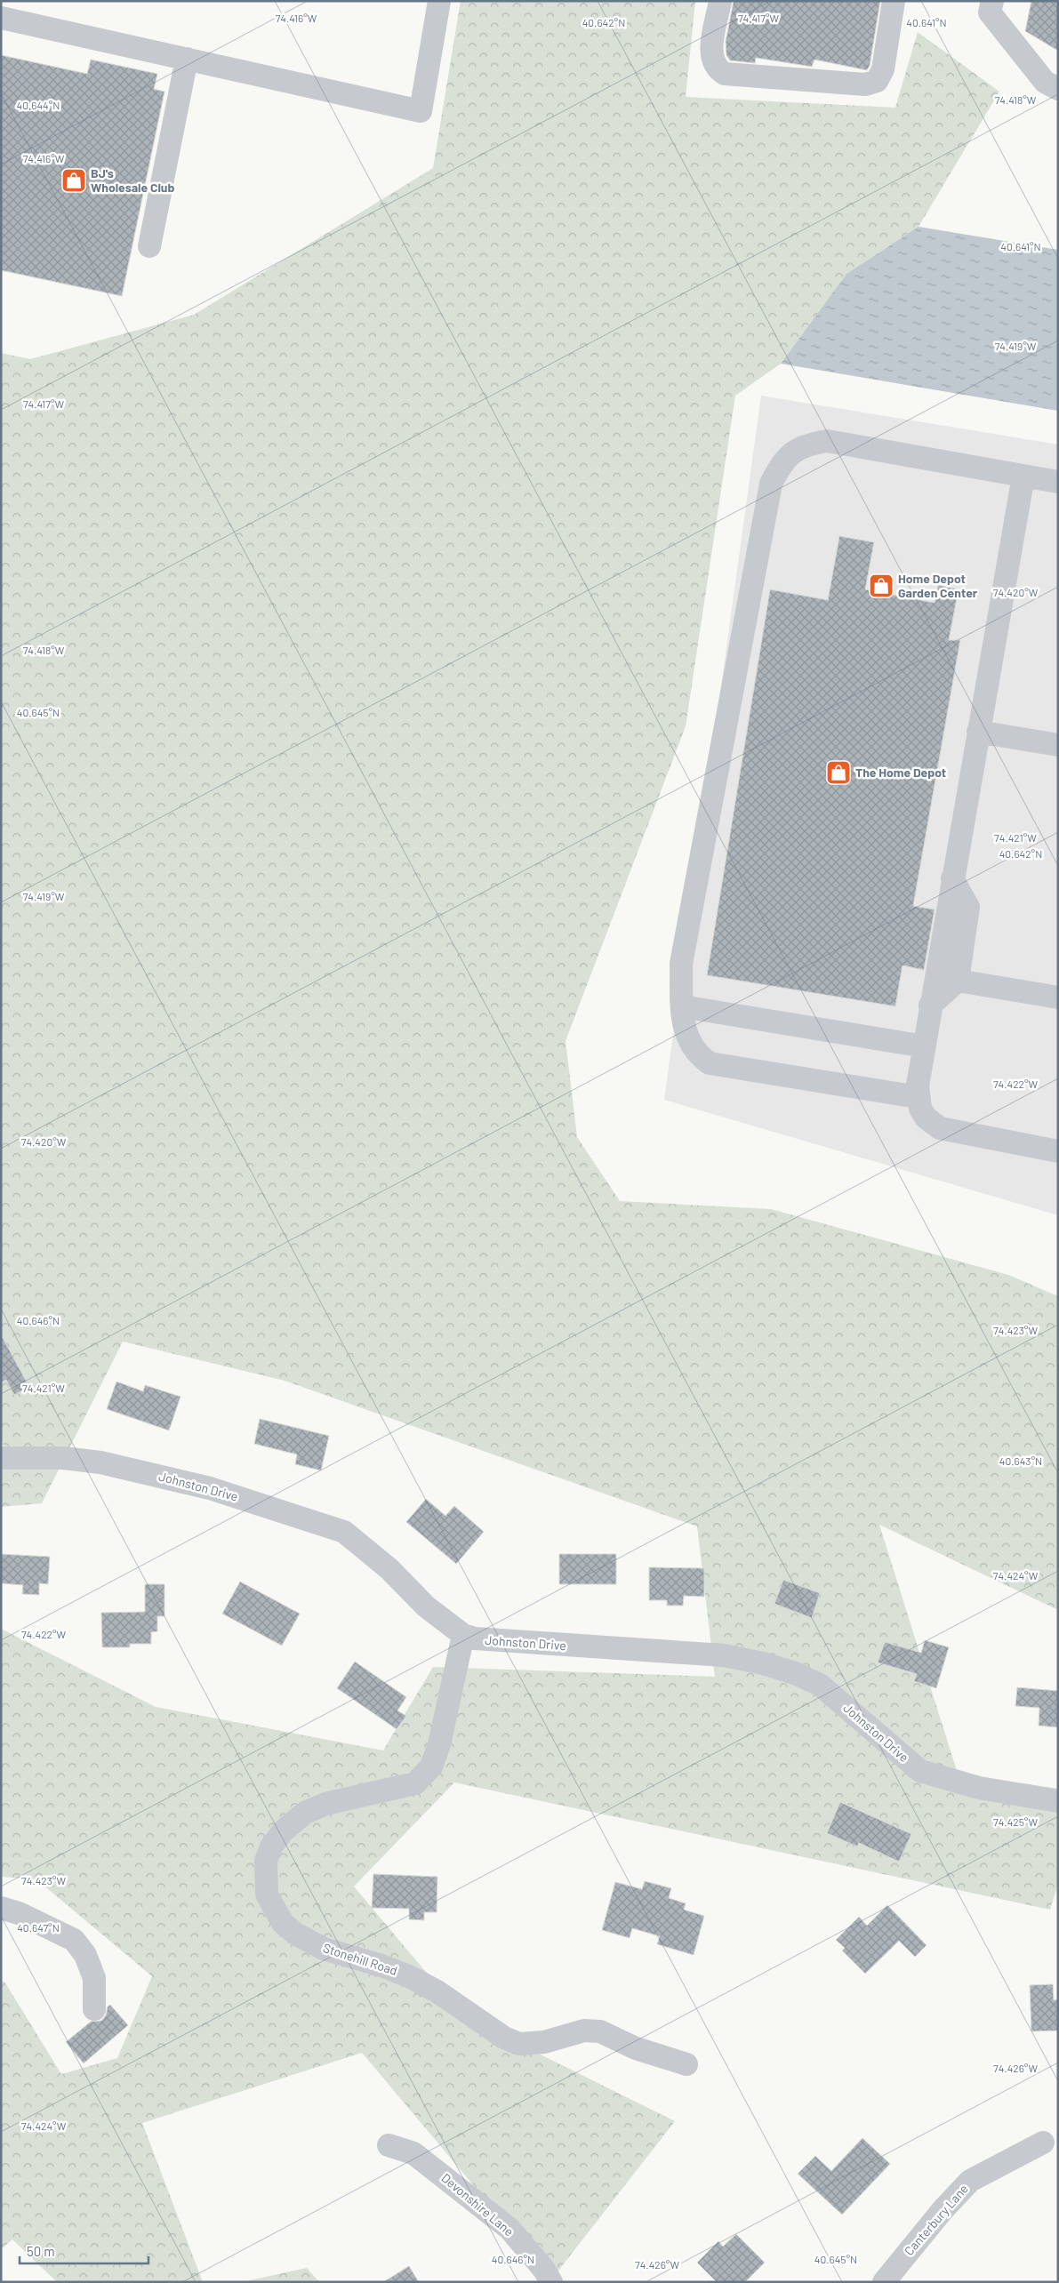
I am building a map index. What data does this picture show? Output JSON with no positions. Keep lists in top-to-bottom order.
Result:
{
  "streets": {
    "street": [
      "Johnston Drive",
      "Stonehill Road",
      "Devonshire Lane",
      "Canterbury Lane"
    ]
  },
  "crossings": [
    ["Johnston Drive", "Stonehill Road"]
  ],
  "places": {
    "shop": ["BJ's Wholesale Club", "Home Depot Garden Center", "The Home Depot"]
  },
  "scale_bar": "50 m",
  "coordinates": [
    "74.416°W",
    "74.417°W",
    "40.642°N",
    "40.641°N",
    "74.418°W",
    "40.644°N",
    "74.419°W",
    "74.420°W",
    "40.645°N",
    "74.421°W",
    "74.422°W",
    "40.646°N",
    "74.423°W",
    "40.643°N",
    "74.424°W",
    "74.425°W",
    "40.647°N",
    "74.426°W"
  ]
}
